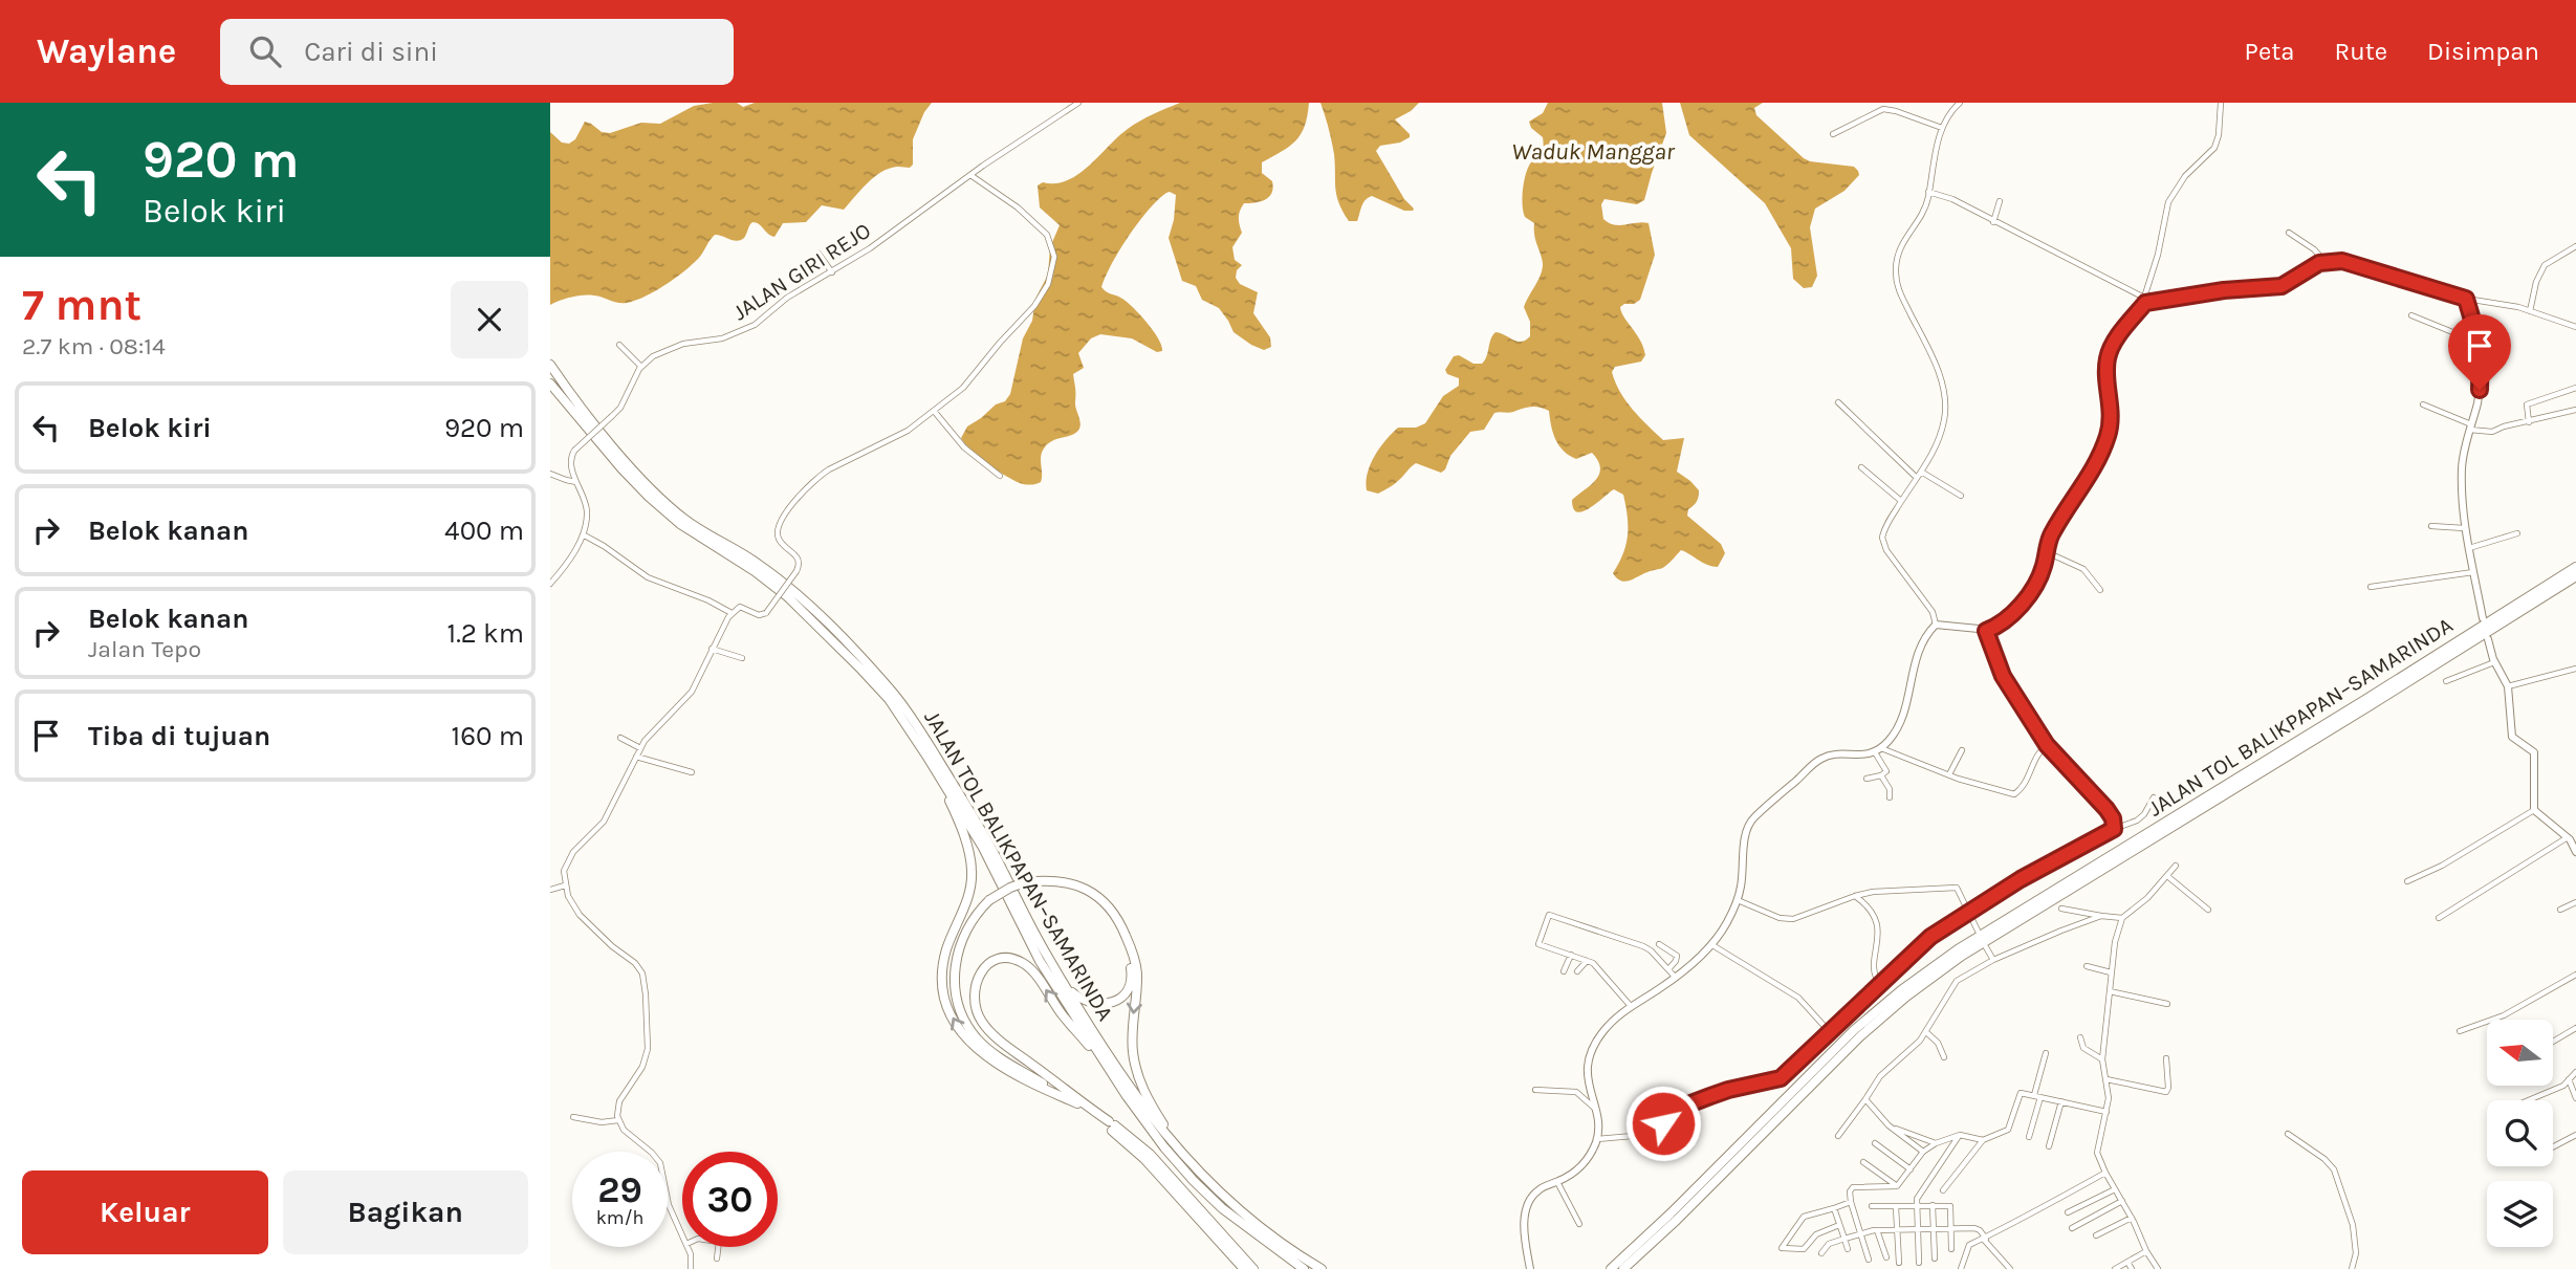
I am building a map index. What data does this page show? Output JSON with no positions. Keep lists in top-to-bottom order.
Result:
{
  "streets": {
    "highway": ["JALAN TOL BALIKPAPAN–SAMARINDA"],
    "street": ["JALAN GIRI REJO"]
  },
  "water": ["Waduk Manggar"],
  "north": "left",
  "page": {
    "header": "Waylane",
    "search": "Cari di sini",
    "nav": ["Peta", "Rute", "Disimpan"],
    "turn": ["920 m", "Belok kiri"],
    "heading": ["7 mnt", "2.7 km · 08:14"],
    "list": [
      {
        "name": "Belok kiri",
        "value": "920 m"
      },
      {
        "name": "Belok kanan",
        "value": "400 m"
      },
      {
        "name": "Belok kanan",
        "note": "Jalan Tepo",
        "value": "1.2 km"
      },
      {
        "name": "Tiba di tujuan",
        "value": "160 m"
      }
    ],
    "speed": "29 km/h",
    "limit": "30",
    "buttons": ["Keluar", "Bagikan"]
  }
}
